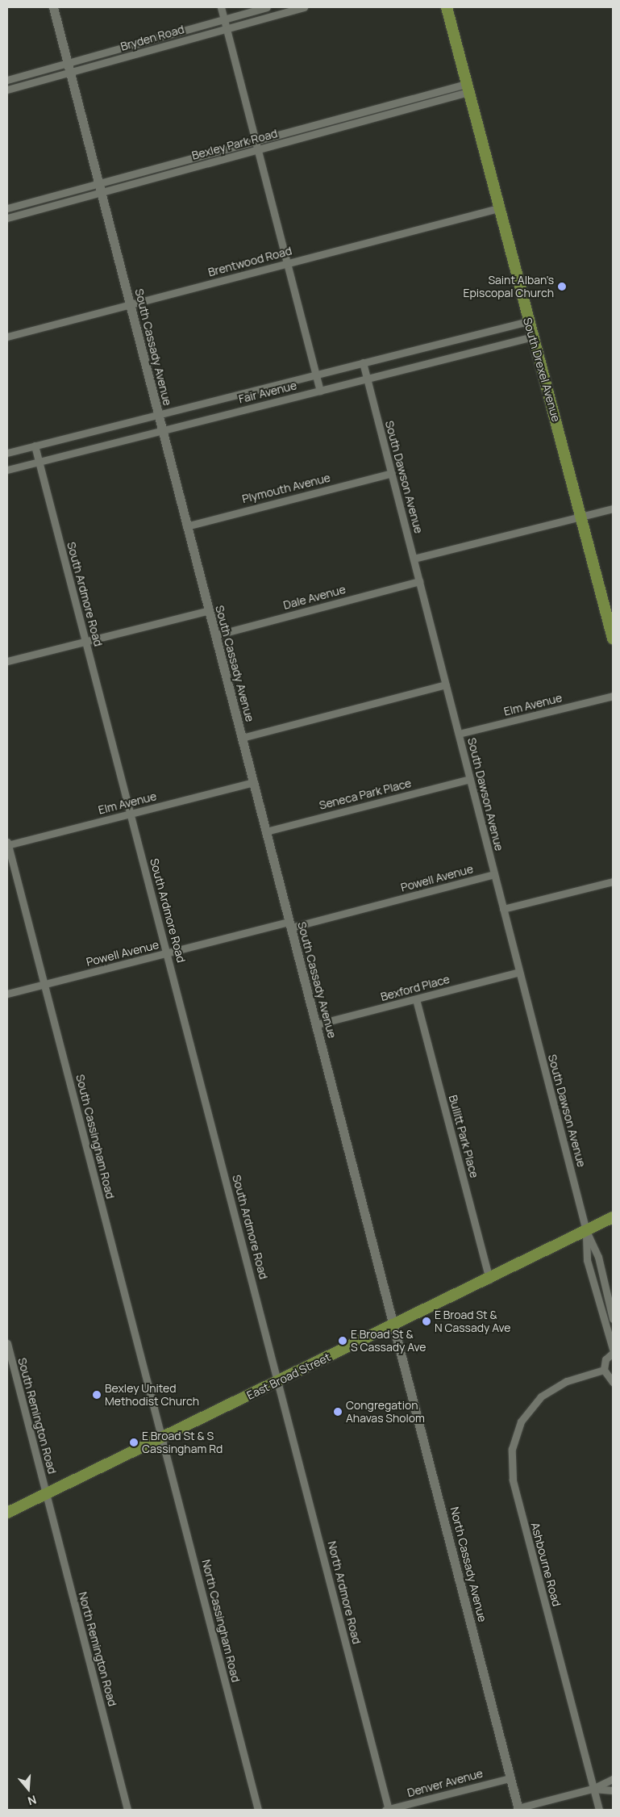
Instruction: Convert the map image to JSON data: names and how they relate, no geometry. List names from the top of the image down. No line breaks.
{"streets":{"main road":["South Drexel Avenue","East Broad Street"],"street":["Bryden Road","Bexley Park Road","Brentwood Road","South Cassady Avenue","Fair Avenue","South Dawson Avenue","Plymouth Avenue","South Ardmore Road","Dale Avenue","Elm Avenue","Seneca Park Place","Powell Avenue","Bexford Place","South Cassingham Road","Bullitt Park Place","South Remington Road","North Cassady Avenue","Ashbourne Road","North Ardmore Road","North Cassingham Road","North Remington Road","Denver Avenue"]},"crossings":[["Bryden Road","South Cassady Avenue"],["Bexley Park Road","South Cassady Avenue"],["Bexley Park Road","South Drexel Avenue"],["Brentwood Road","South Cassady Avenue"],["Brentwood Road","South Drexel Avenue"],["South Cassady Avenue","Fair Avenue"],["South Cassady Avenue","Plymouth Avenue"],["South Cassady Avenue","Dale Avenue"],["South Cassady Avenue","Elm Avenue"],["South Cassady Avenue","Seneca Park Place"],["South Cassady Avenue","Powell Avenue"],["South Cassady Avenue","Bexford Place"],["South Cassady Avenue","East Broad Street"],["South Cassady Avenue","North Cassady Avenue"],["South Drexel Avenue","Fair Avenue"],["Fair Avenue","South Dawson Avenue"],["Fair Avenue","South Ardmore Road"],["South Dawson Avenue","Plymouth Avenue"],["South Dawson Avenue","Dale Avenue"],["South Dawson Avenue","Elm Avenue"],["South Dawson Avenue","Seneca Park Place"],["South Dawson Avenue","Powell Avenue"],["South Dawson Avenue","Bexford Place"],["South Dawson Avenue","East Broad Street"],["South Ardmore Road","Elm Avenue"],["South Ardmore Road","Powell Avenue"],["South Ardmore Road","East Broad Street"],["South Ardmore Road","North Ardmore Road"],["Elm Avenue","South Cassingham Road"],["Powell Avenue","South Cassingham Road"],["Bexford Place","Bullitt Park Place"],["South Cassingham Road","East Broad Street"],["South Cassingham Road","North Cassingham Road"],["Bullitt Park Place","East Broad Street"],["East Broad Street","South Remington Road"],["East Broad Street","North Cassady Avenue"],["East Broad Street","North Ardmore Road"],["East Broad Street","North Cassingham Road"],["East Broad Street","North Remington Road"],["South Remington Road","North Remington Road"],["North Cassady Avenue","Denver Avenue"],["North Ardmore Road","Denver Avenue"]],"places":["Saint Alban's Episcopal Church","E Broad St & N Cassady Ave","E Broad St & S Cassady Ave","Bexley United Methodist Church","Congregation Ahavas Sholom","E Broad St & S Cassingham Rd"],"north":"bottom"}
